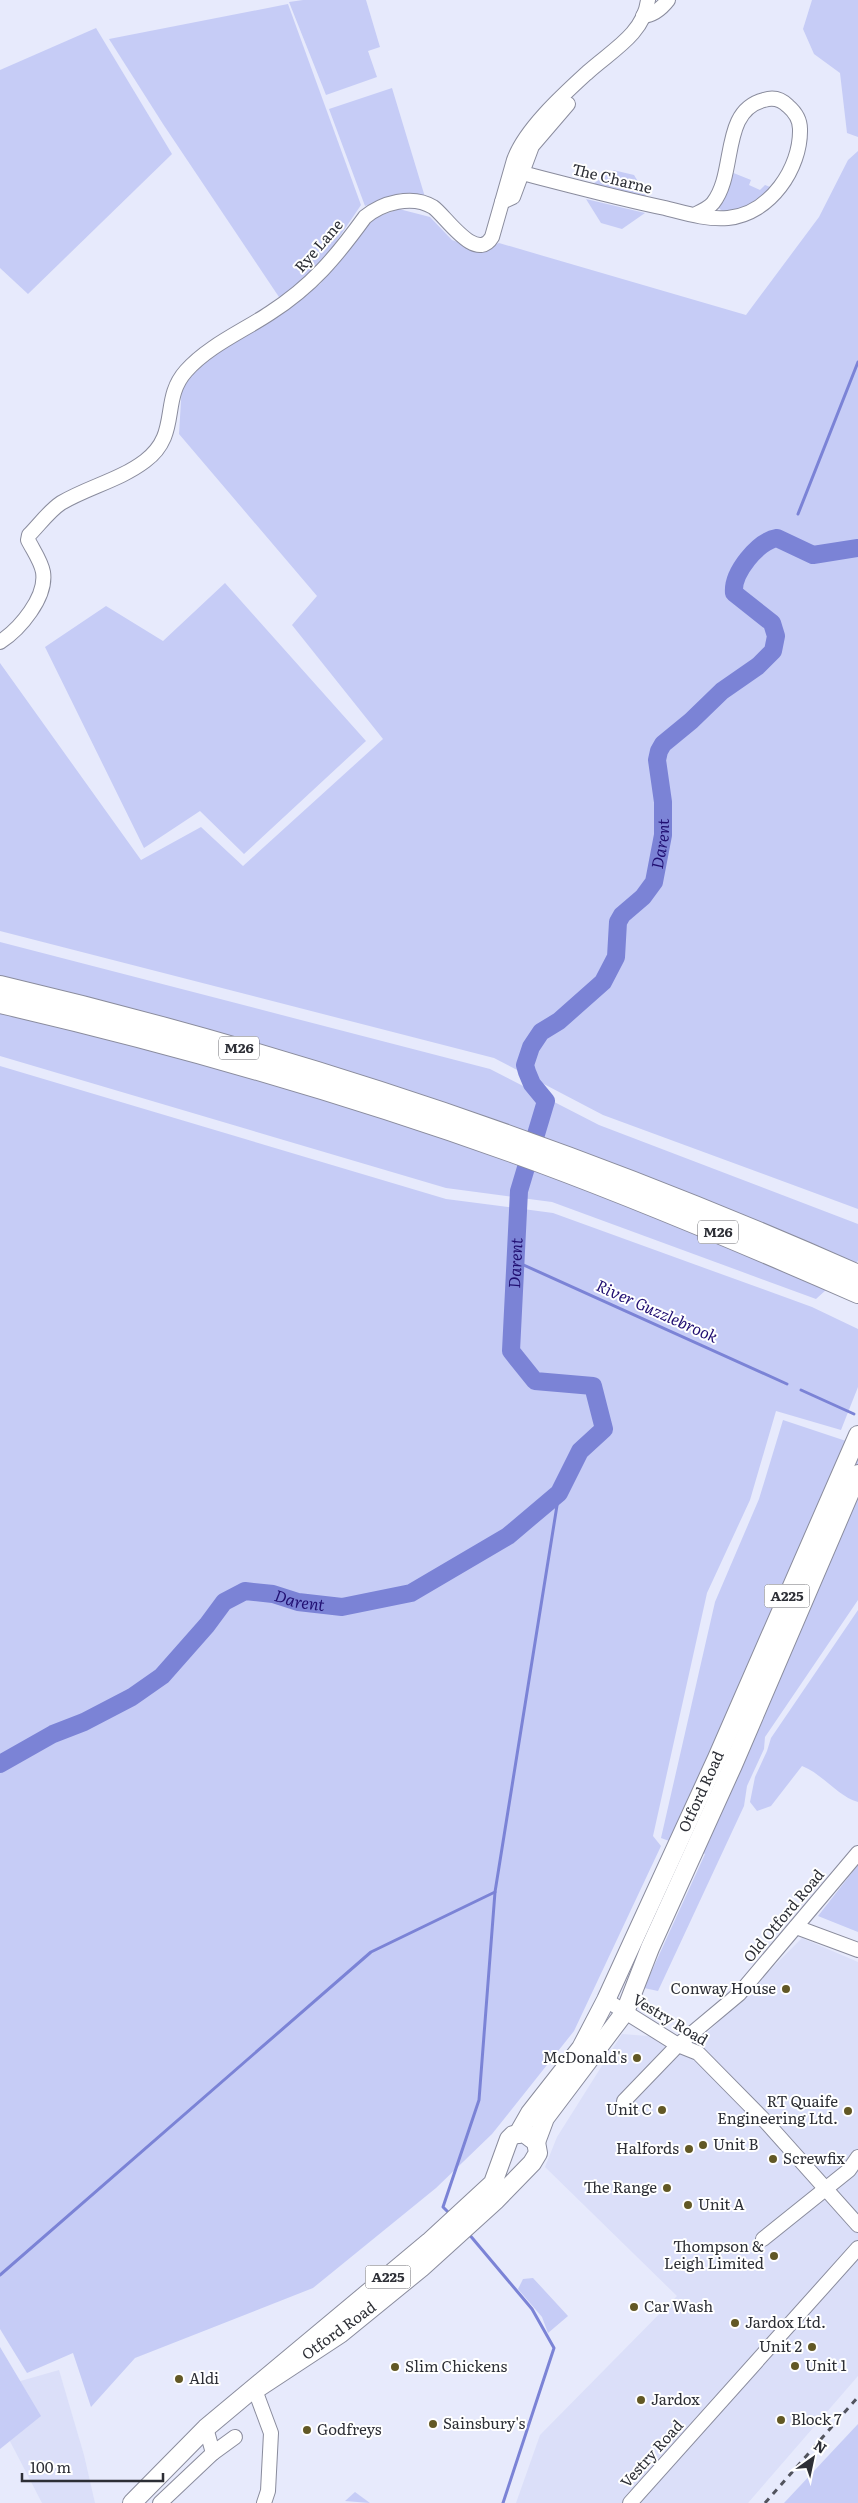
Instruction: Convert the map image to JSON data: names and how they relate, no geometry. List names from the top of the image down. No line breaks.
{"streets":{"highway":["M26"],"main road":["A225","Otford Road"],"street":["The Charne","Rye Lane","Old Otford Road","Vestry Road"]},"crossings":[["Otford Road","Vestry Road"],["Old Otford Road","Vestry Road"]],"water":["Darent","River Guzzlebrook"],"places":["Conway House","McDonald's","Unit C","RT Quaife Engineering Ltd.","Unit B","Halfords","Screwfix","The Range","Unit A","Thompson & Leigh Limited","Car Wash","Jardox Ltd.","Unit 2","Unit 1","Slim Chickens","Aldi","Jardox","Block 7","Sainsbury's","Godfreys"],"scale_bar":"100 m","north":"top right"}
